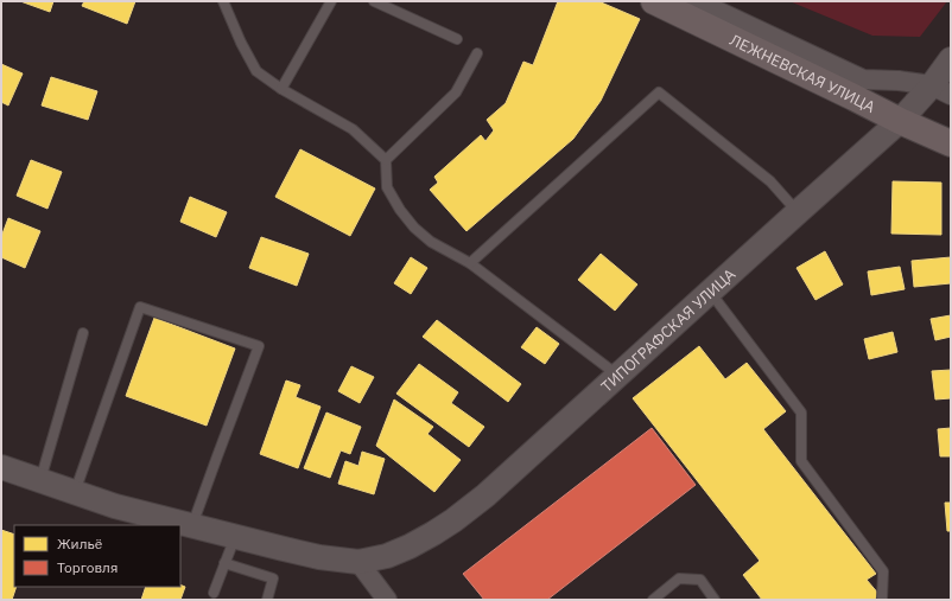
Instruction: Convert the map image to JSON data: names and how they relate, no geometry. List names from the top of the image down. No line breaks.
{"streets":{"highway":["ЛЕЖНЕВСКАЯ УЛИЦА"],"street":["ТИПОГРАФСКАЯ УЛИЦА"]},"crossings":[["ЛЕЖНЕВСКАЯ УЛИЦА","ТИПОГРАФСКАЯ УЛИЦА"]],"legend":["Жильё","Торговля"]}
